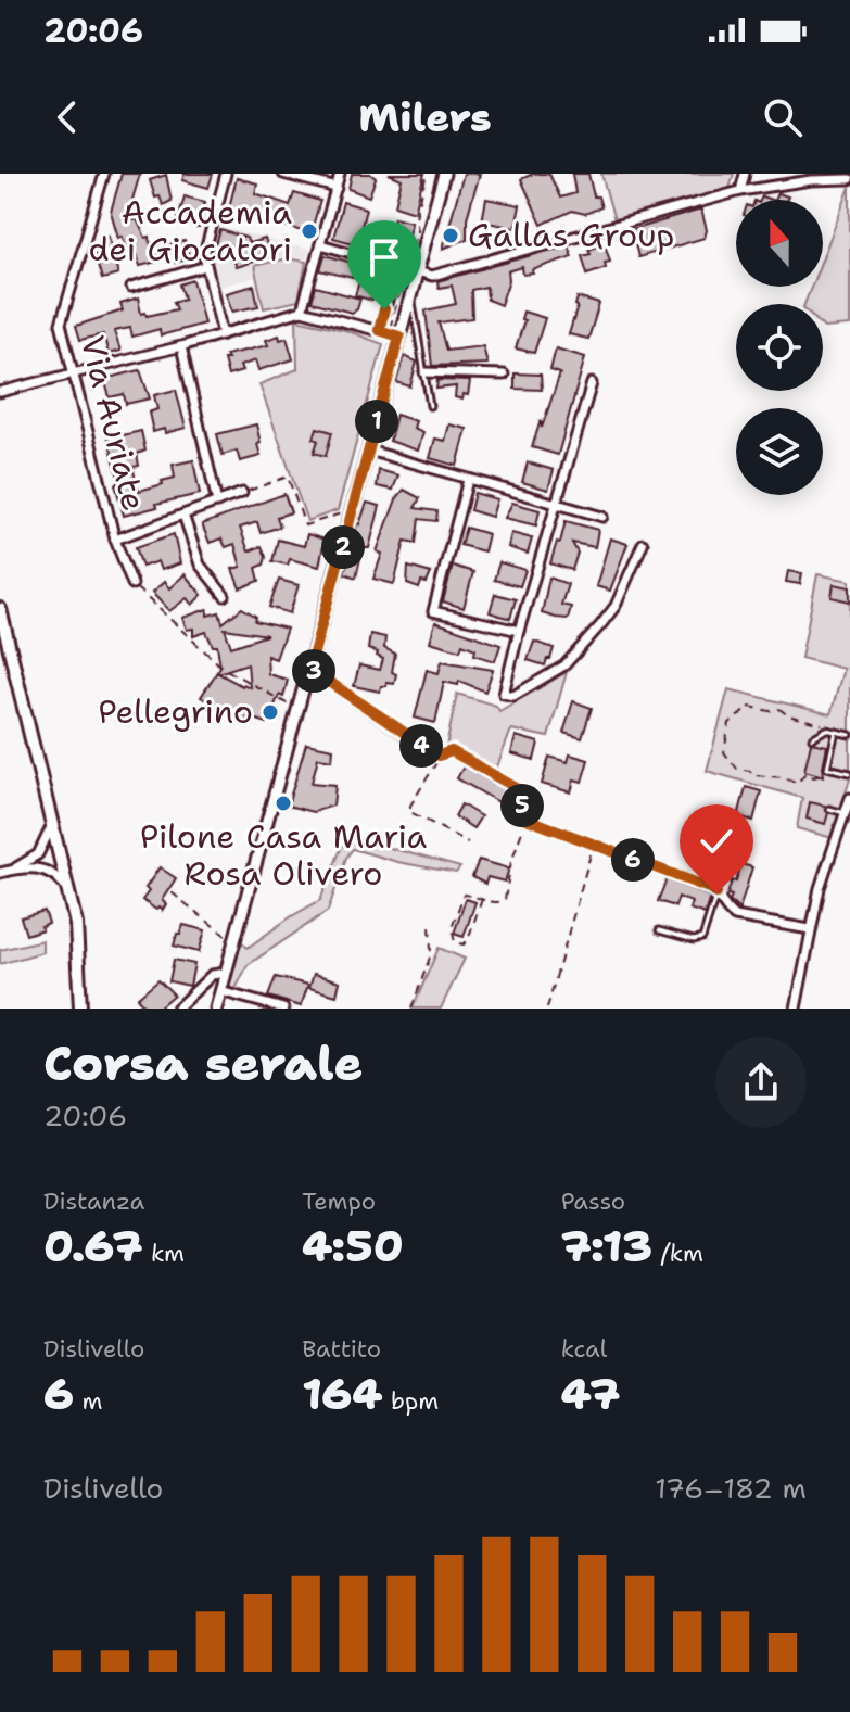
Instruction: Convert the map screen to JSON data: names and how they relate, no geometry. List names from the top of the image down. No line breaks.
{"streets":{"street":["Via Auriate"]},"places":["Accademia dei Giocatori","Gallas Group","Pellegrino","Pilone Casa Maria Rosa Olivero"],"north":"top","page":{"status":"20:06","header":"Milers","pins":["1","2","3","4","5","6"],"heading":["Corsa serale","20:06"],"stats":[["Distanza","0.67 km"],["Tempo","4:50"],["Passo","7:13 /km"],["Dislivello","6 m"],["Battito","164 bpm"],["kcal","47"]],"chart":["Dislivello","176–182 m"]}}
